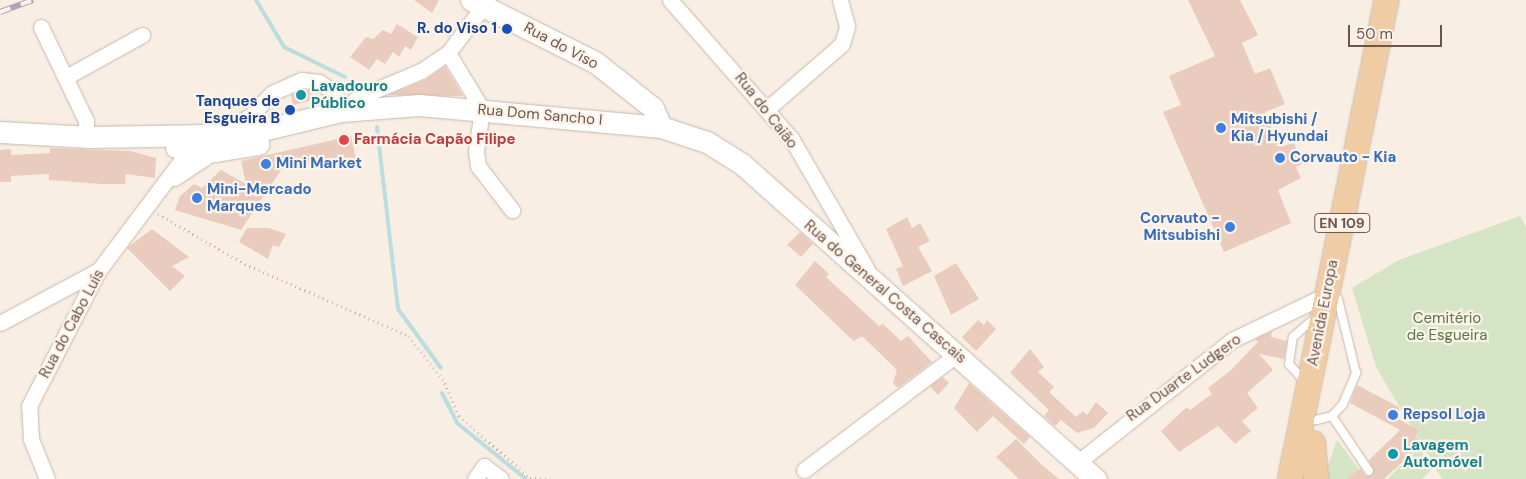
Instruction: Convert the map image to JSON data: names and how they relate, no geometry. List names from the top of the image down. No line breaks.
{"streets":{"main road":["Rua do Viso","Rua Dom Sancho I","EN 109","Rua do General Costa Cascais","Avenida Europa"],"street":["Rua do Caião","Rua do Cabo Luís","Rua Duarte Ludgero"]},"crossings":[["Rua do Viso","Rua Dom Sancho I"],["Rua do Viso","Rua do General Costa Cascais"],["Rua do Caião","Rua do General Costa Cascais"],["Rua Dom Sancho I","Rua do General Costa Cascais"],["Rua Dom Sancho I","Rua do Cabo Luís"],["Rua do General Costa Cascais","Rua Duarte Ludgero"],["Avenida Europa","Rua Duarte Ludgero"]],"parks":["Cemitério de Esgueira"],"places":["R. do Viso 1","Lavadouro Público","Tanques de Esgueira B","Mitsubishi / Kia / Hyundai","Farmácia Capão Filipe","Corvauto - Kia","Mini Market","Mini-Mercado Marques","Corvauto - Mitsubishi","Repsol Loja","Lavagem Automóvel"],"scale_bar":"50 m"}
